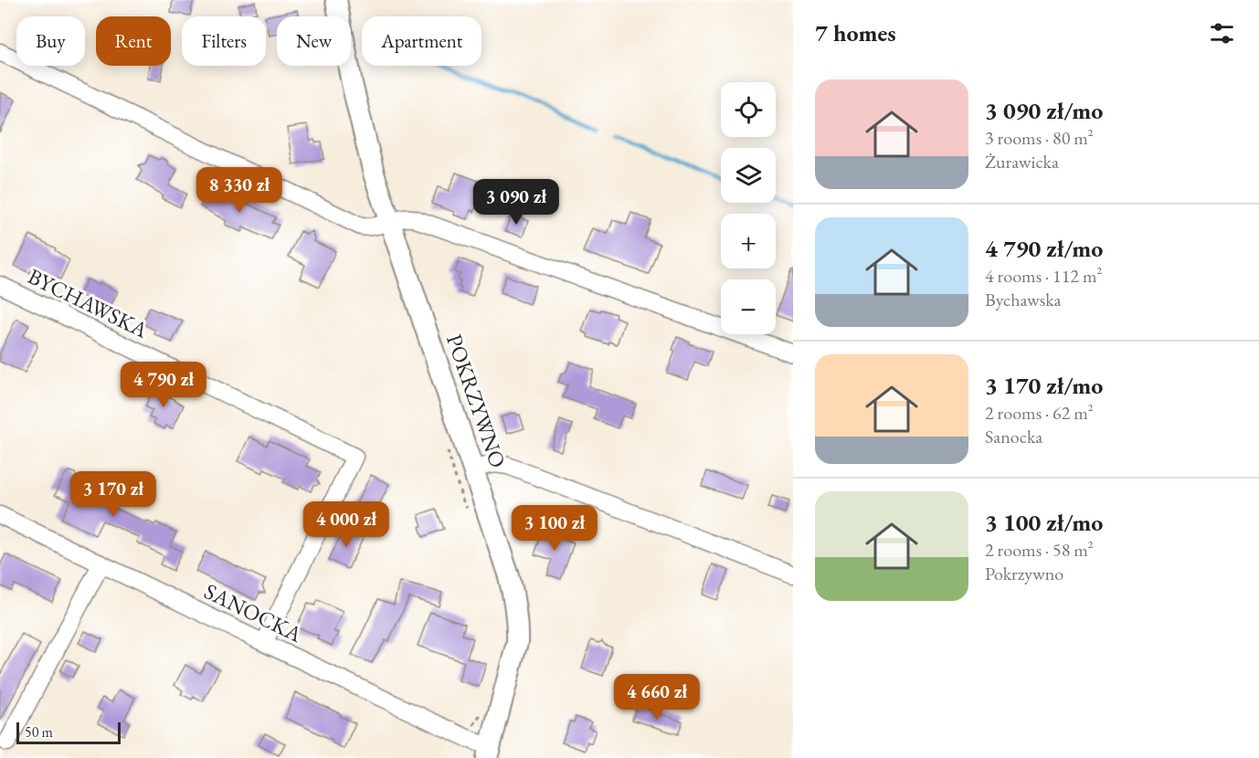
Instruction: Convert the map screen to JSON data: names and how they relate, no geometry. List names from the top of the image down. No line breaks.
{"streets":{"street":["BYCHAWSKA","POKRZYWNO","SANOCKA"]},"crossings":[["BYCHAWSKA","SANOCKA"],["POKRZYWNO","SANOCKA"]],"scale_bar":"50 m","page":{"heading":"7 homes","chip":["Buy","Rent","Filters","New","Apartment"],"list":[{"name":"3 090 zł/mo","note":"3 rooms · 80 m² · Żurawicka"},{"name":"4 790 zł/mo","note":"4 rooms · 112 m² · Bychawska"},{"name":"3 170 zł/mo","note":"2 rooms · 62 m² · Sanocka"},{"name":"3 100 zł/mo","note":"2 rooms · 58 m² · Pokrzywno"}],"map_buttons":["+","−"],"price":["8 330 zł","3 090 zł","4 790 zł","3 170 zł","4 000 zł","3 100 zł","4 660 zł"],"scale":"50 m"}}
